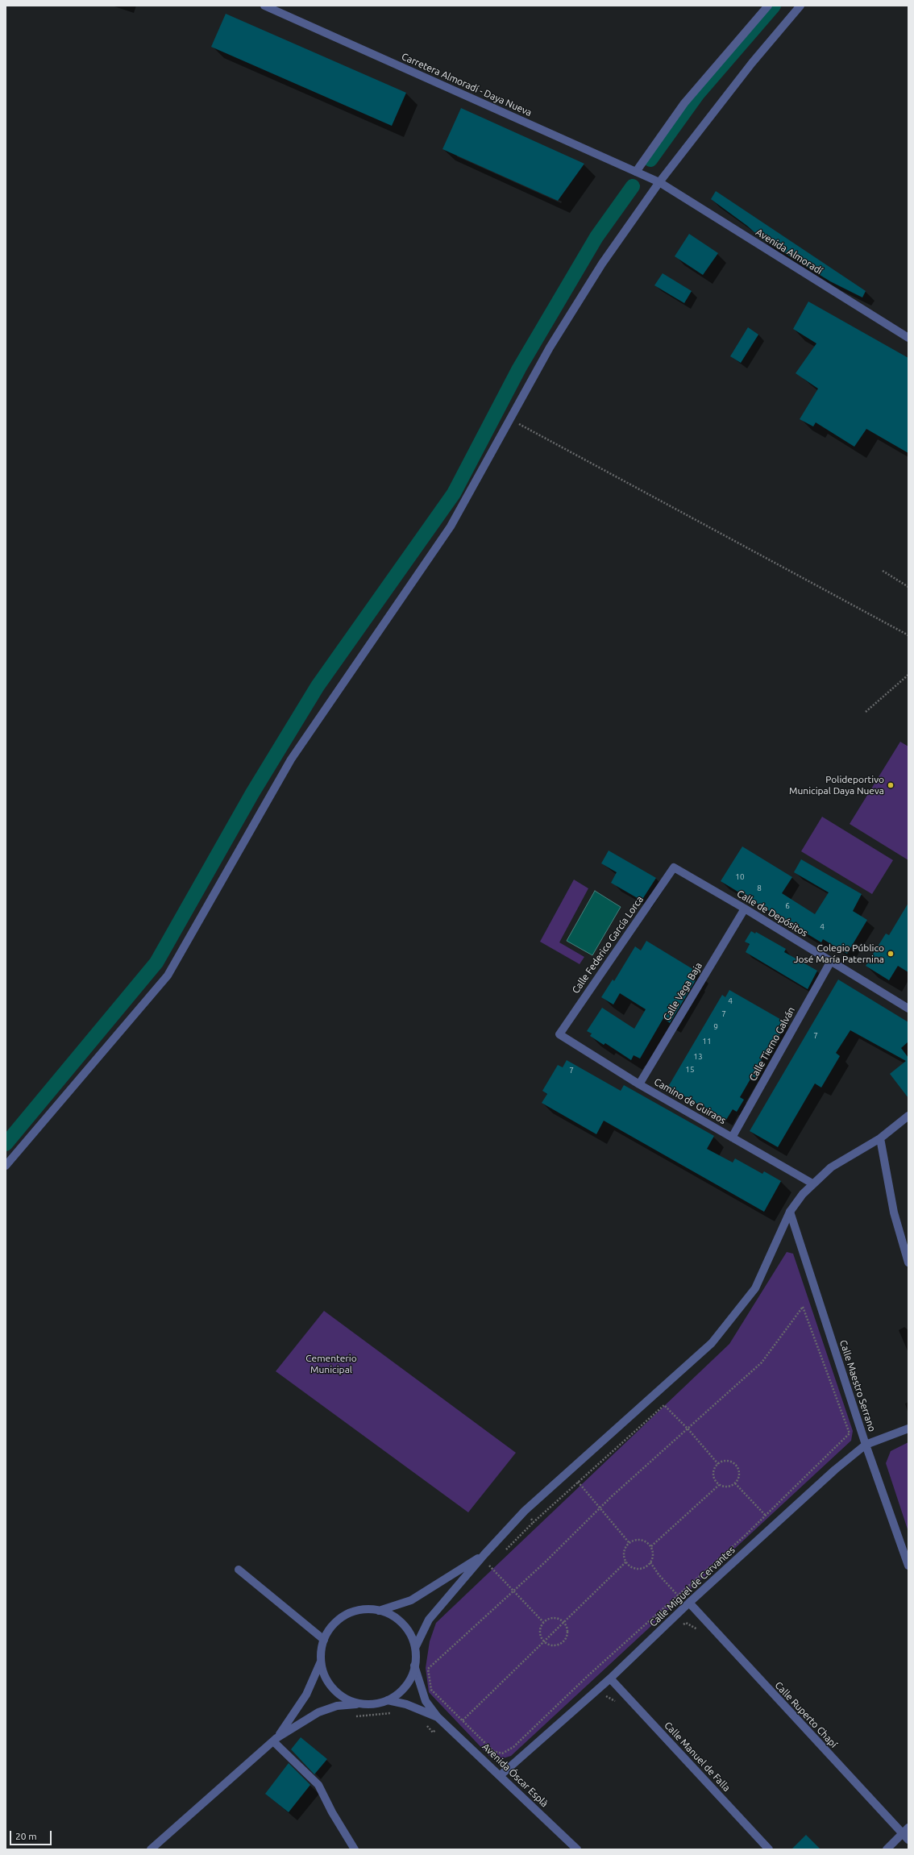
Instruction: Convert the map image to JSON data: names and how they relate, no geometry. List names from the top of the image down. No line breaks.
{"streets":{"street":["Carretera Almoradí - Daya Nueva","Avenida Almoradí","Calle de Depósitos","Calle Federico García Lorca","Calle Vega Baja","Calle Tierno Galván","Camino de Guiraos","Calle Maestro Serrano","Calle Miguel de Cervantes","Calle Ruperto Chapí","Calle Manuel de Falla","Avenida Óscar Esplà"]},"crossings":[["Carretera Almoradí - Daya Nueva","Avenida Almoradí"],["Calle de Depósitos","Calle Federico García Lorca"],["Calle de Depósitos","Calle Vega Baja"],["Calle de Depósitos","Calle Tierno Galván"],["Calle Federico García Lorca","Camino de Guiraos"],["Calle Vega Baja","Camino de Guiraos"],["Calle Tierno Galván","Camino de Guiraos"],["Calle Maestro Serrano","Calle Miguel de Cervantes"],["Calle Miguel de Cervantes","Calle Ruperto Chapí"],["Calle Miguel de Cervantes","Calle Manuel de Falla"],["Calle Miguel de Cervantes","Avenida Óscar Esplà"]],"parks":["Cementerio Municipal"],"places":["Polideportivo Municipal Daya Nueva","Colegio Público José María Paternina"],"house_numbers":["10","8","6","4","4","7","9","7","11","13","15","7"],"scale_bar":"20 m"}
